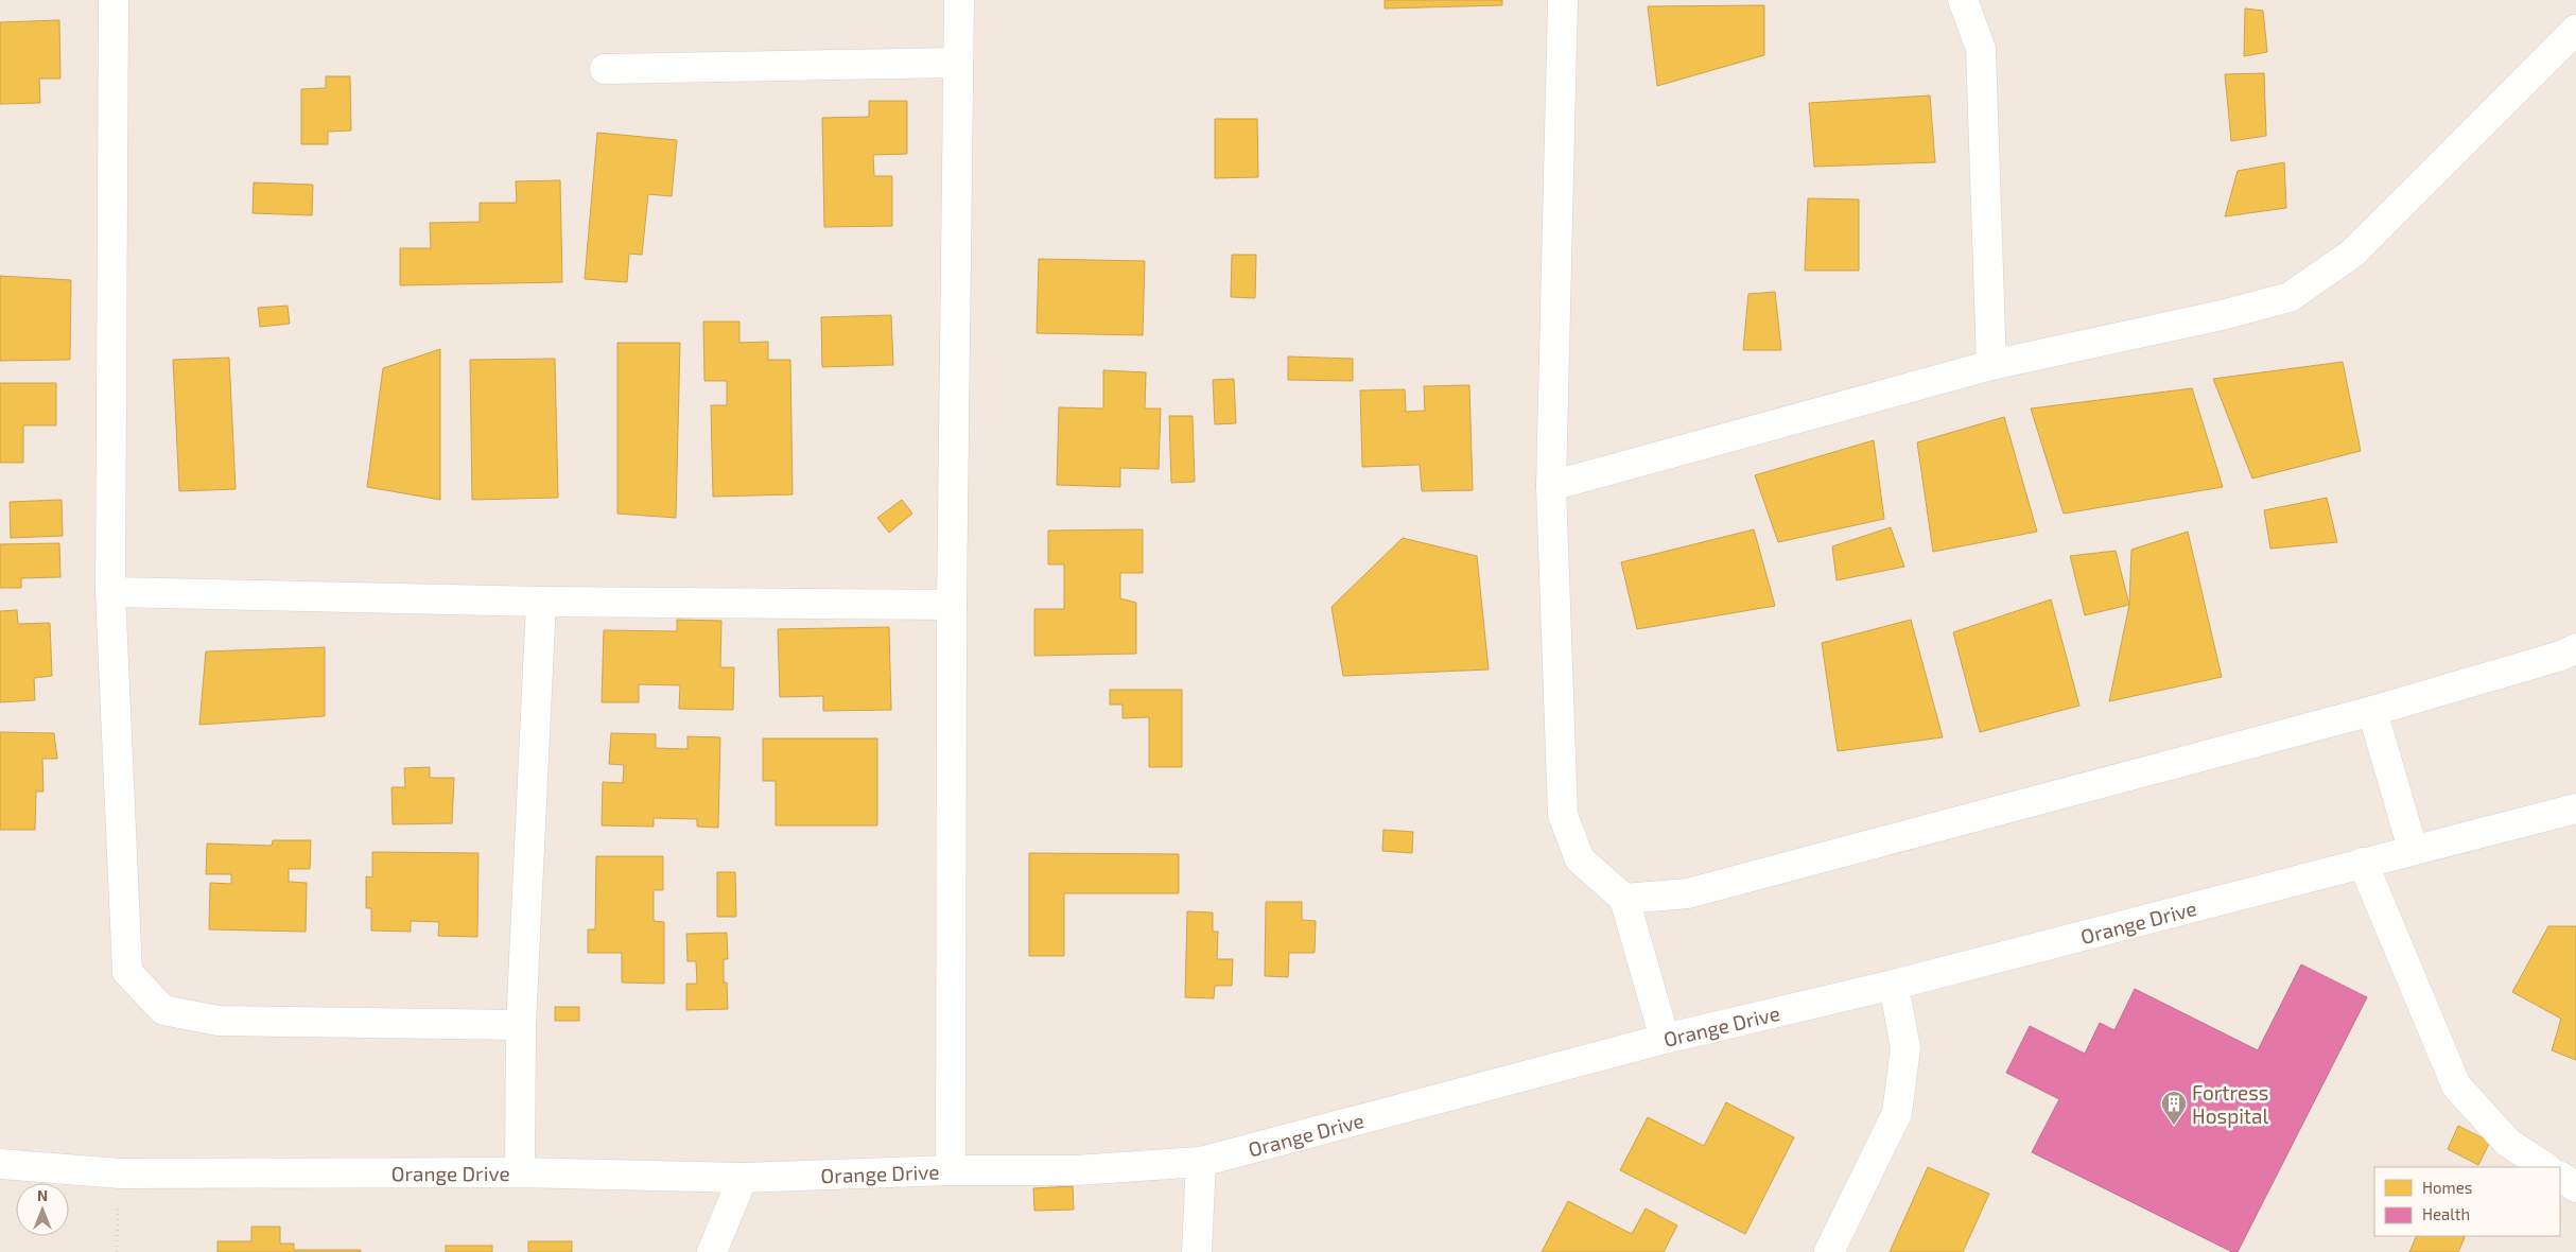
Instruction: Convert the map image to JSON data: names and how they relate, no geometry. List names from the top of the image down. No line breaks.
{"streets":{"street":["Orange Drive"]},"places":{"building":["Fortress Hospital"]},"legend":["Homes","Health"],"north":"top"}
